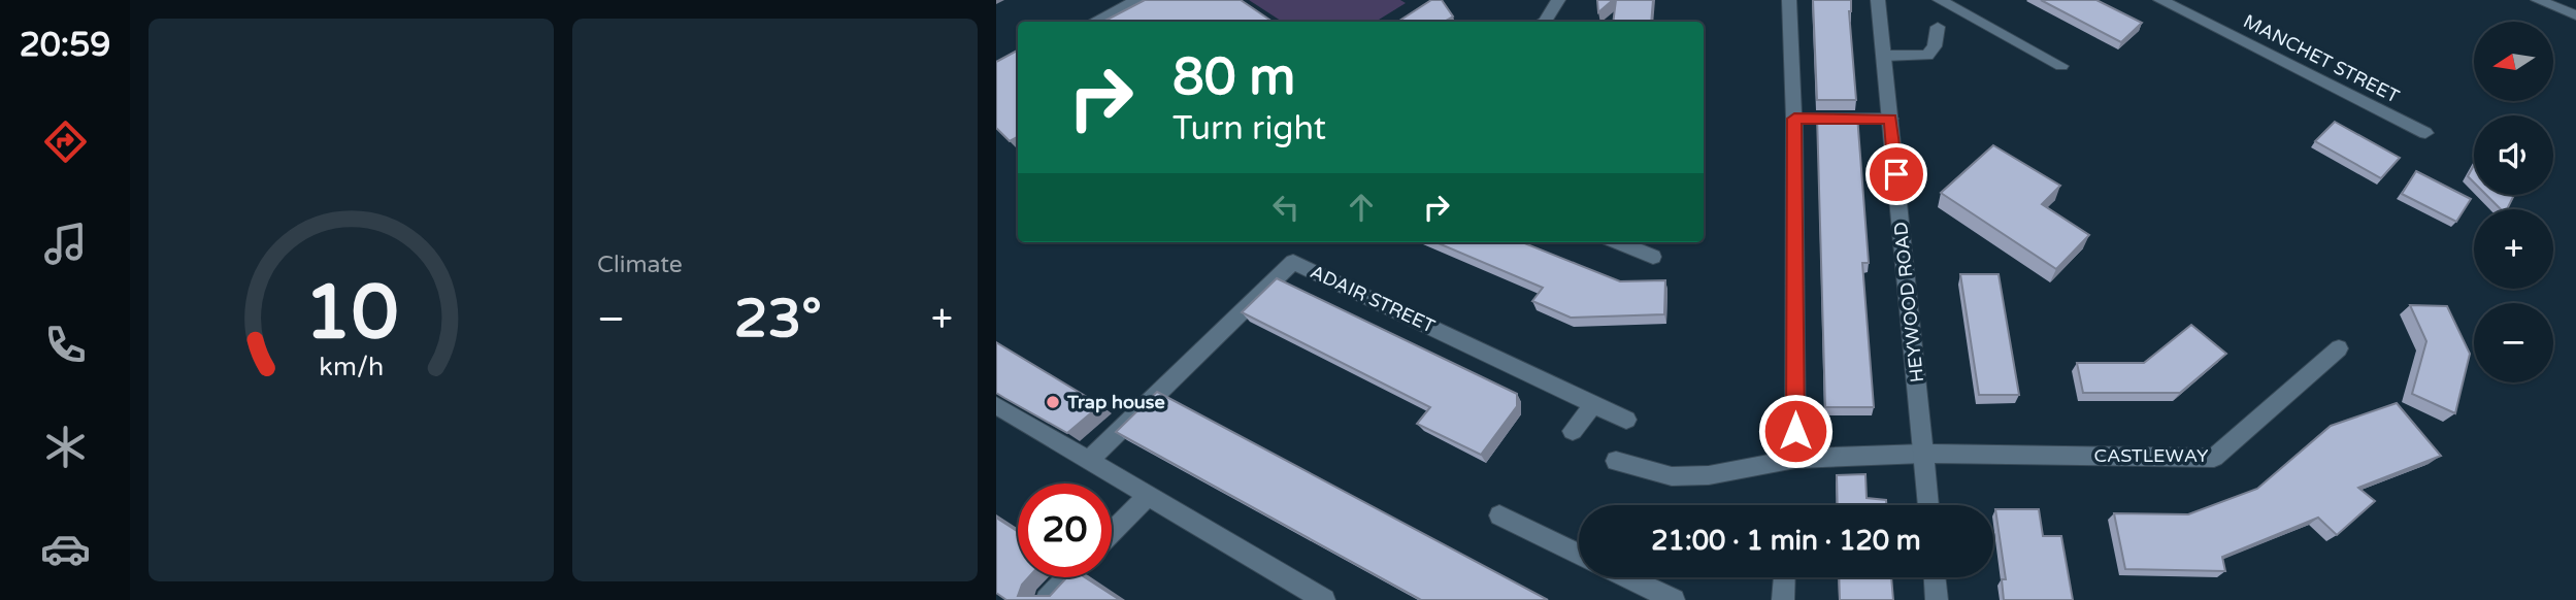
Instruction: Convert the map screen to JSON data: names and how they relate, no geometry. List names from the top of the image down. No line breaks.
{"streets":{"street":["MANCHET STREET","ADAIR STREET","HEYWOOD ROAD","CASTLEWAY"]},"crossings":[["HEYWOOD ROAD","CASTLEWAY"]],"places":["Trap house"],"north":"left","page":{"tabs":"20:59","tile":"Climate","map_buttons":["+","−"],"turn":["80 m","Turn right"],"heat":["−","23°","+"],"limit":"20","trip":"21:00 · 1 min · 120 m","gauge":["10","km/h"]}}
